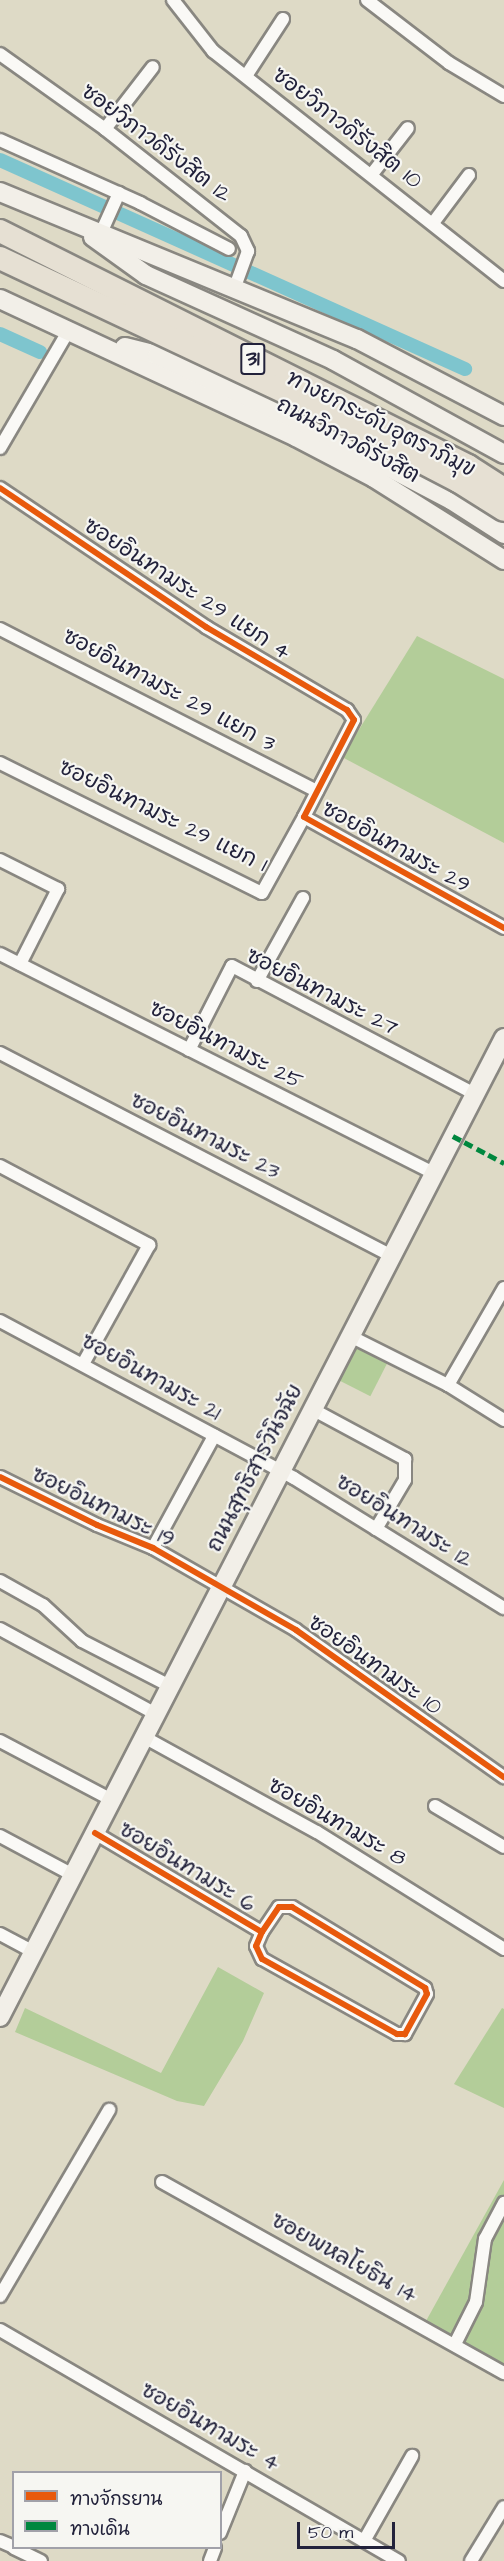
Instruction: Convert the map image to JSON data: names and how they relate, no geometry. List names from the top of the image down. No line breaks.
{"streets":{"highway":["31","ทางยกระดับอุตราภิมุข"],"main road":["ถนนวิภาวดีรังสิต","ถนนสุทธิสารวินิจฉัย"],"street":["ซอยวิภาวดีรังสิต 10","ซอยวิภาวดีรังสิต 12","ซอยอินทามระ 29 แยก 4","ซอยอินทามระ 29 แยก 3","ซอยอินทามระ 29 แยก 1","ซอยอินทามระ 29","ซอยอินทามระ 27","ซอยอินทามระ 25","ซอยอินทามระ 23","ซอยอินทามระ 21","ซอยอินทามระ 19","ซอยอินทามระ 12","ซอยอินทามระ 10","ซอยอินทามระ 8","ซอยอินทามระ 6","ซอยพหลโยธิน 14","ซอยอินทามระ 4"]},"crossings":[["ซอยวิภาวดีรังสิต 12","31"],["31","ถนนวิภาวดีรังสิต"],["ซอยอินทามระ 29 แยก 4","ซอยอินทามระ 29"],["ซอยอินทามระ 29 แยก 3","ซอยอินทามระ 29"],["ซอยอินทามระ 29 แยก 1","ซอยอินทามระ 29"],["ซอยอินทามระ 27","ซอยอินทามระ 25"],["ซอยอินทามระ 27","ถนนสุทธิสารวินิจฉัย"],["ซอยอินทามระ 25","ถนนสุทธิสารวินิจฉัย"],["ซอยอินทามระ 23","ถนนสุทธิสารวินิจฉัย"],["ซอยอินทามระ 21","ถนนสุทธิสารวินิจฉัย"],["ซอยอินทามระ 21","ซอยอินทามระ 12"],["ถนนสุทธิสารวินิจฉัย","ซอยอินทามระ 19"],["ถนนสุทธิสารวินิจฉัย","ซอยอินทามระ 12"],["ถนนสุทธิสารวินิจฉัย","ซอยอินทามระ 10"],["ถนนสุทธิสารวินิจฉัย","ซอยอินทามระ 8"],["ถนนสุทธิสารวินิจฉัย","ซอยอินทามระ 6"],["ซอยอินทามระ 19","ซอยอินทามระ 10"]],"legend":["ทางจักรยาน","ทางเดิน"],"scale_bar":"50 m"}
